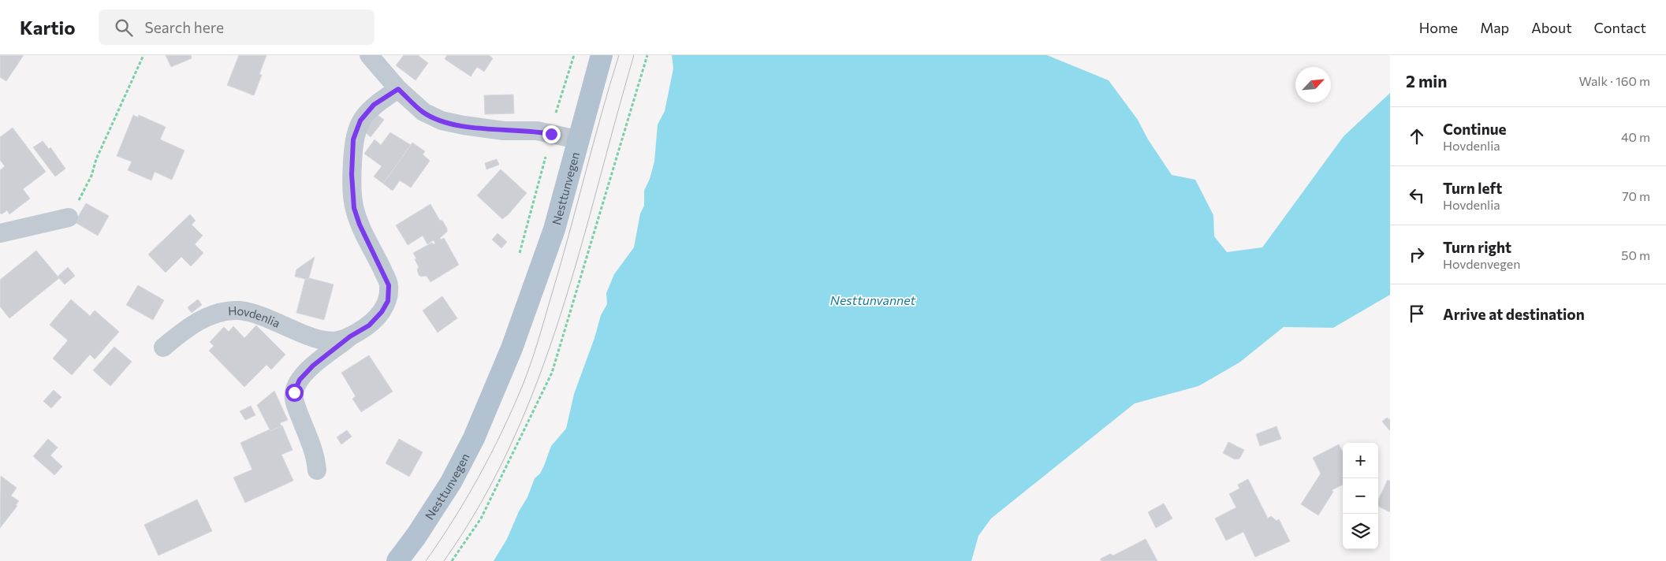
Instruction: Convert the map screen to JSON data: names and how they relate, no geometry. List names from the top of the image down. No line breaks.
{"streets":{"main road":["Nesttunvegen"],"street":["Hovdenlia"]},"water":["Nesttunvannet"],"north":"top right","page":{"header":"Kartio","search":"Search here","nav":["Home","Map","About","Contact"],"heading":["2 min","Walk · 160 m"],"list":[["Continue","Hovdenlia","40 m"],["Turn left","Hovdenlia","70 m"],["Turn right","Hovdenvegen","50 m"],"Arrive at destination"],"map_buttons":["+","−"]}}
